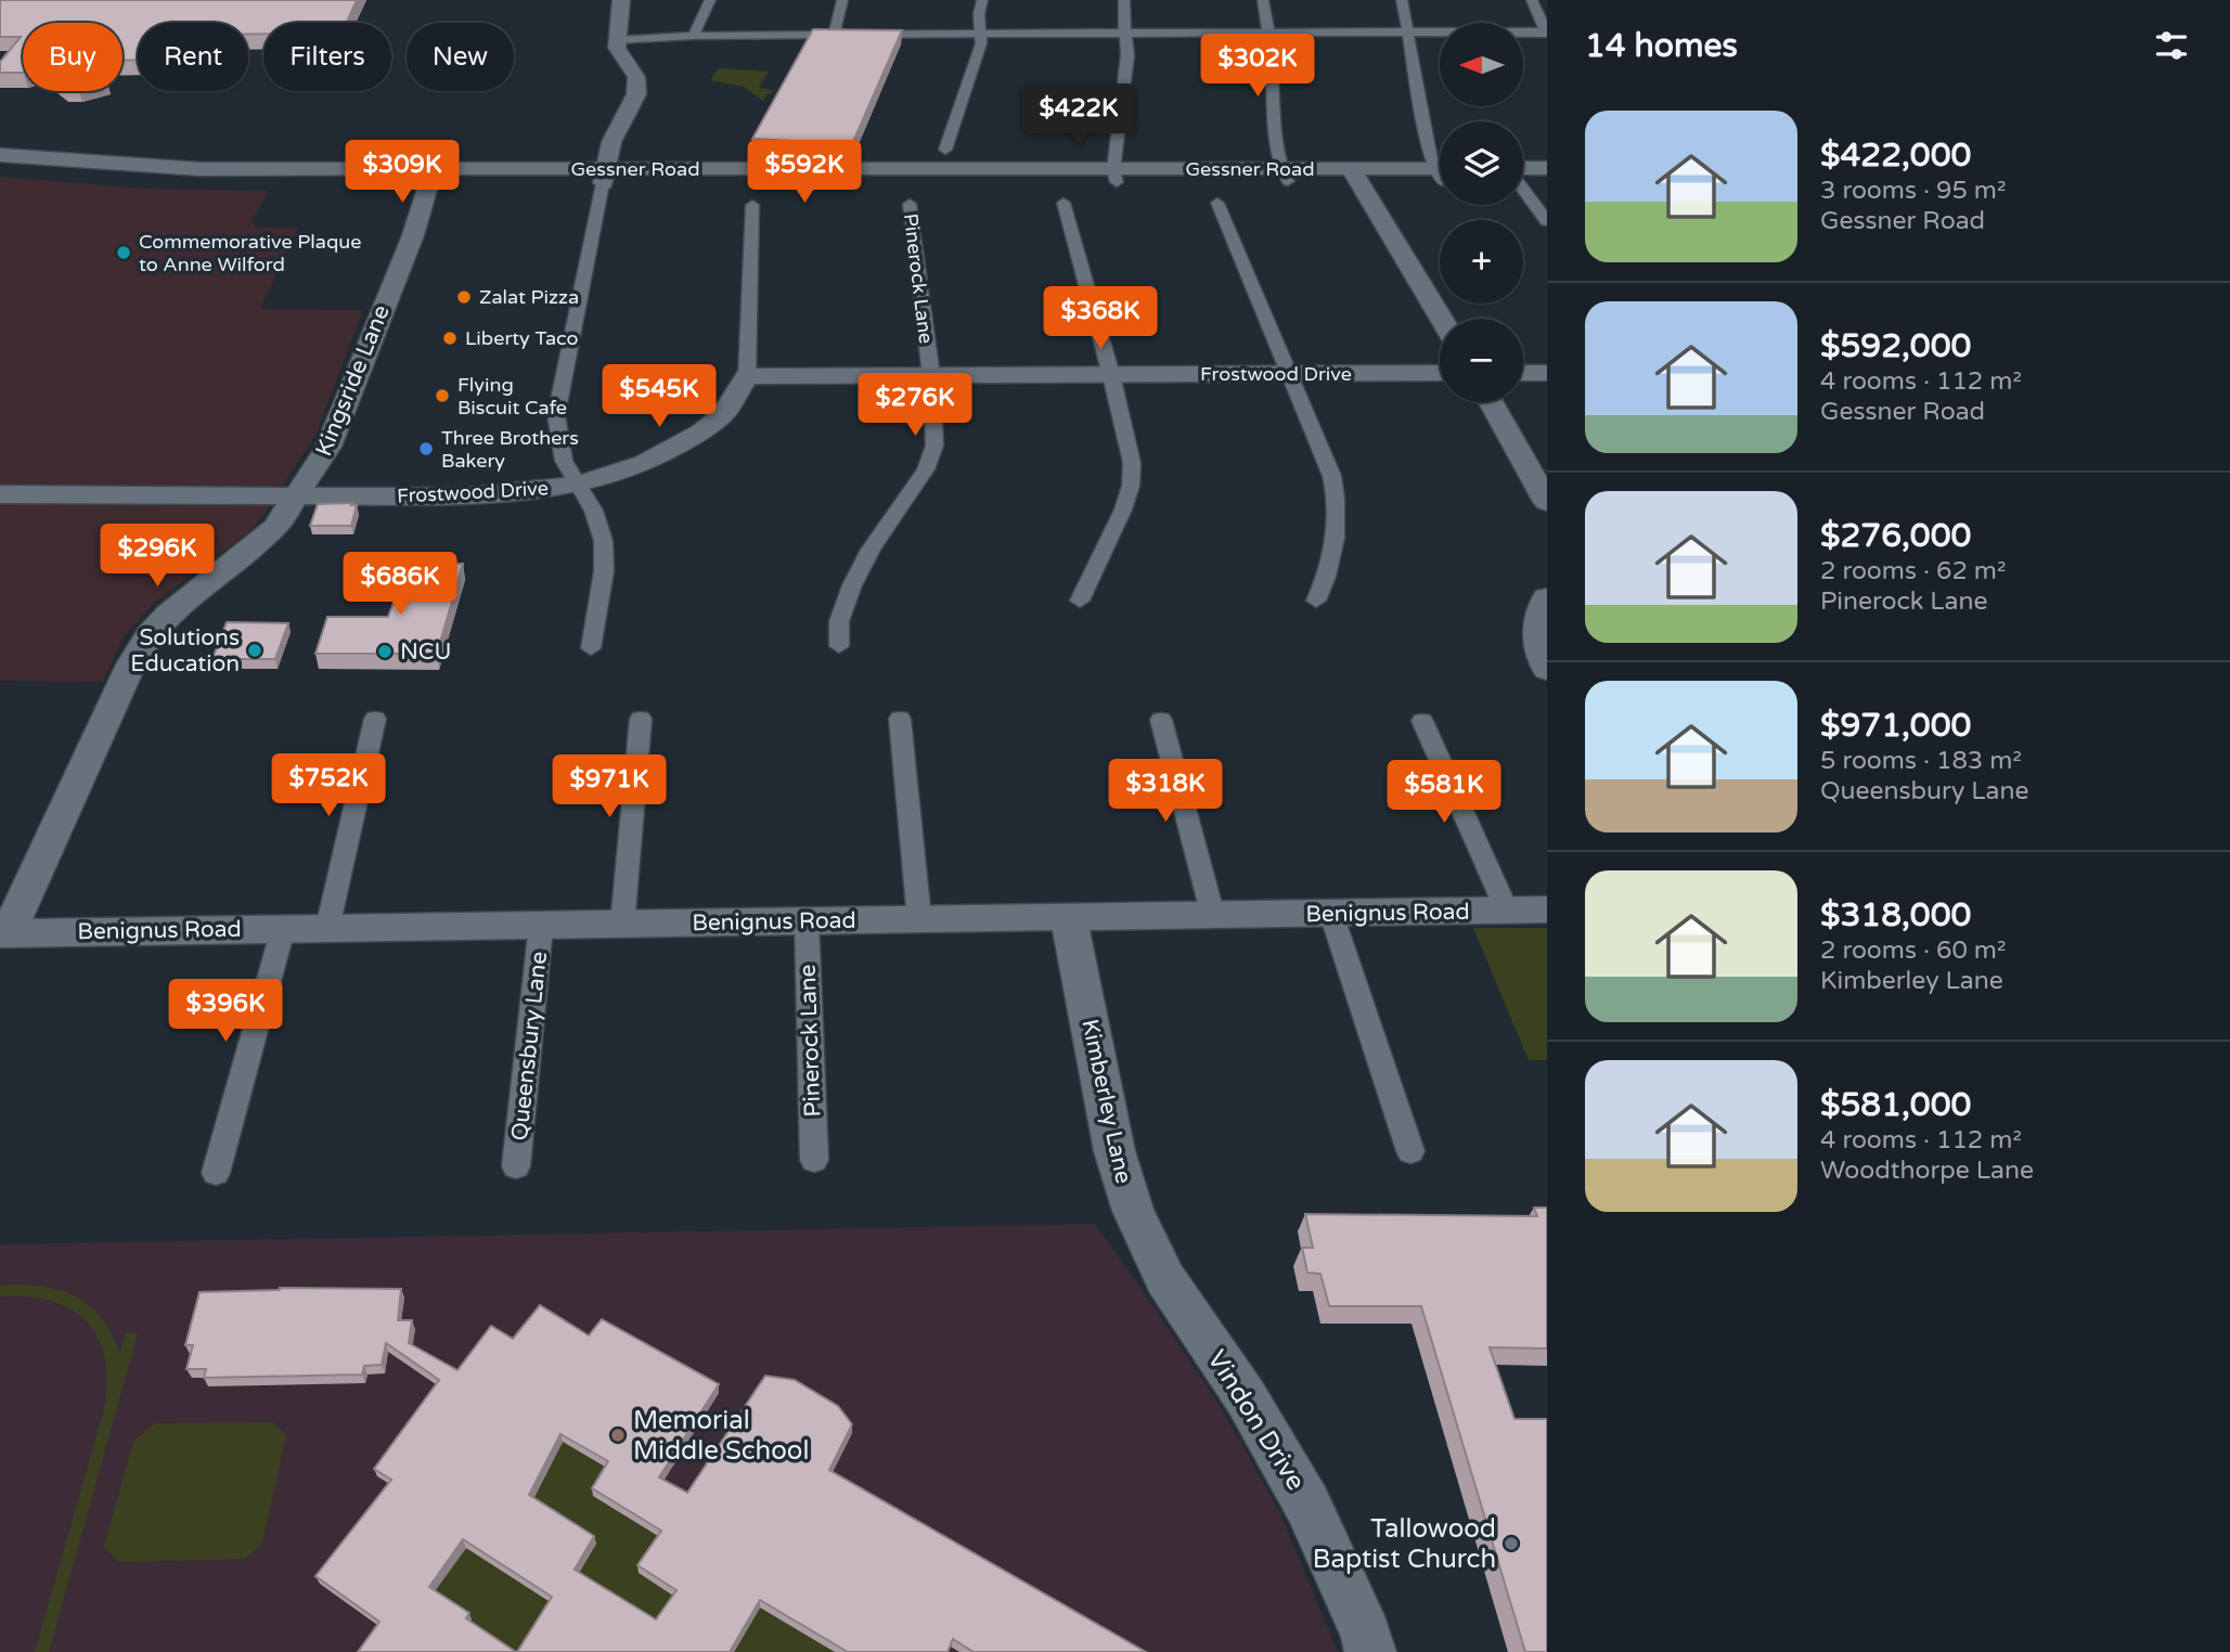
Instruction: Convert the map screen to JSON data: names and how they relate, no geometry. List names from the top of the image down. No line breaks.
{"streets":{"street":["Gessner Road","Pinerock Lane","Frostwood Drive","Kingsride Lane","Benignus Road","Queensbury Lane","Kimberley Lane","Vindon Drive"]},"crossings":[["Gessner Road","Kingsride Lane"],["Pinerock Lane","Frostwood Drive"],["Pinerock Lane","Benignus Road"],["Frostwood Drive","Kingsride Lane"],["Kingsride Lane","Benignus Road"],["Benignus Road","Queensbury Lane"],["Benignus Road","Kimberley Lane"],["Kimberley Lane","Vindon Drive"]],"places":["Commemorative Plaque to Anne Wilford","Zalat Pizza","Liberty Taco","Flying Biscuit Cafe","Three Brothers Bakery","Solutions Education","NCU","Memorial Middle School","Tallowood Baptist Church"],"north":"left","page":{"heading":"14 homes","map_buttons":["+","−"],"chip":["Buy","Rent","Filters","New"],"price":["$302K","$422K","$309K","$592K","$368K","$545K","$276K","$296K","$686K","$752K","$971K","$318K","$581K","$396K"],"list":[{"name":"$422,000","note":"3 rooms · 95 m² · Gessner Road"},{"name":"$592,000","note":"4 rooms · 112 m² · Gessner Road"},{"name":"$276,000","note":"2 rooms · 62 m² · Pinerock Lane"},{"name":"$971,000","note":"5 rooms · 183 m² · Queensbury Lane"},{"name":"$318,000","note":"2 rooms · 60 m² · Kimberley Lane"},{"name":"$581,000","note":"4 rooms · 112 m² · Woodthorpe Lane"}]}}
